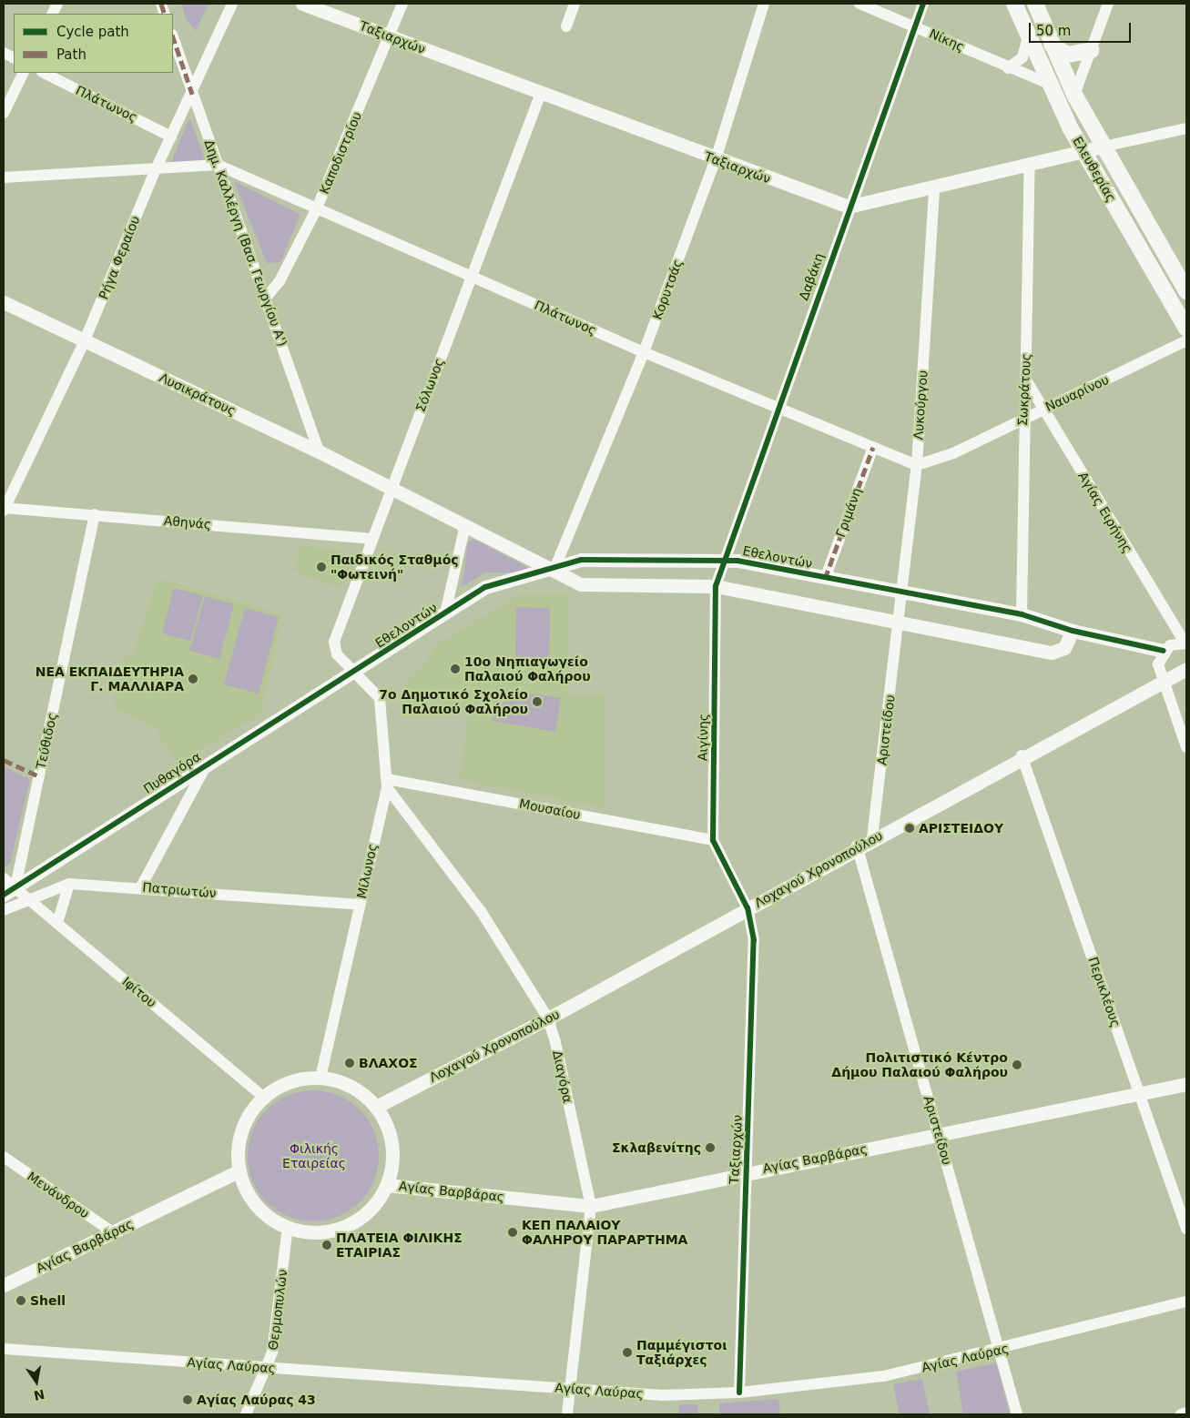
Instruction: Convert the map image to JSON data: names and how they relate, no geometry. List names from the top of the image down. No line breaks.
{"streets":{"main road":["Ελευθερίας"],"street":["Ταξιαρχών","Νίκης","Πλάτωνος","Καποδιστρίου","Δημ. Καλλέργη (Βασ. Γεωργίου Α')","Ρήγα Φεραίου","Δαβάκη","Κορυτσάς","Σόλωνος","Σωκράτους","Ναυαρίνου","Λυσικράτους","Λυκούργου","Γριμάνη","Αγίας Ειρήνης","Αθηνάς","Εθελοντών","Αριστείδου","Αιγίνης","Τεύθιδος","Πυθαγόρα","Μουσαίου","Λοχαγού Χρονοπούλου","Μίλωνος","Πατριωτών","Ιφίτου","Περικλέους","Διαγόρα","Αγίας Βαρβάρας","Μενάνδρου","Θερμοπυλών","Αγίας Λαύρας"]},"crossings":[["Ταξιαρχών","Καποδιστρίου"],["Ταξιαρχών","Δαβάκη"],["Ταξιαρχών","Κορυτσάς"],["Ταξιαρχών","Σόλωνος"],["Ταξιαρχών","Αιγίνης"],["Ταξιαρχών","Λοχαγού Χρονοπούλου"],["Ταξιαρχών","Αγίας Βαρβάρας"],["Ταξιαρχών","Αγίας Λαύρας"],["Νίκης","Ελευθερίας"],["Νίκης","Δαβάκη"],["Πλάτωνος","Καποδιστρίου"],["Πλάτωνος","Δημ. Καλλέργη (Βασ. Γεωργίου Α')"],["Πλάτωνος","Ρήγα Φεραίου"],["Πλάτωνος","Δαβάκη"],["Πλάτωνος","Κορυτσάς"],["Πλάτωνος","Σόλωνος"],["Πλάτωνος","Ναυαρίνου"],["Πλάτωνος","Λυκούργου"],["Πλάτωνος","Γριμάνη"],["Καποδιστρίου","Δημ. Καλλέργη (Βασ. Γεωργίου Α')"],["Δημ. Καλλέργη (Βασ. Γεωργίου Α')","Ρήγα Φεραίου"],["Δημ. Καλλέργη (Βασ. Γεωργίου Α')","Λυσικράτους"],["Ρήγα Φεραίου","Λυσικράτους"],["Ρήγα Φεραίου","Αθηνάς"],["Δαβάκη","Εθελοντών"],["Δαβάκη","Αιγίνης"],["Κορυτσάς","Εθελοντών"],["Σόλωνος","Λυσικράτους"],["Σόλωνος","Αθηνάς"],["Σόλωνος","Εθελοντών"],["Σόλωνος","Πυθαγόρα"],["Σόλωνος","Μίλωνος"],["Σωκράτους","Ναυαρίνου"],["Σωκράτους","Αγίας Ειρήνης"],["Σωκράτους","Εθελοντών"],["Ναυαρίνου","Λυκούργου"],["Ναυαρίνου","Αγίας Ειρήνης"],["Λυκούργου","Εθελοντών"],["Λυκούργου","Αριστείδου"],["Γριμάνη","Εθελοντών"],["Αθηνάς","Τεύθιδος"],["Εθελοντών","Αιγίνης"],["Εθελοντών","Πυθαγόρα"],["Εθελοντών","Μίλωνος"],["Αριστείδου","Λοχαγού Χρονοπούλου"],["Αριστείδου","Αγίας Βαρβάρας"],["Αριστείδου","Αγίας Λαύρας"],["Αιγίνης","Μουσαίου"],["Αιγίνης","Λοχαγού Χρονοπούλου"],["Τεύθιδος","Πυθαγόρα"],["Τεύθιδος","Ιφίτου"],["Πυθαγόρα","Μίλωνος"],["Πυθαγόρα","Πατριωτών"],["Πυθαγόρα","Ιφίτου"],["Μουσαίου","Μίλωνος"],["Μουσαίου","Διαγόρα"],["Λοχαγού Χρονοπούλου","Μίλωνος"],["Λοχαγού Χρονοπούλου","Ιφίτου"],["Λοχαγού Χρονοπούλου","Περικλέους"],["Λοχαγού Χρονοπούλου","Διαγόρα"],["Λοχαγού Χρονοπούλου","Αγίας Βαρβάρας"],["Λοχαγού Χρονοπούλου","Θερμοπυλών"],["Μίλωνος","Πατριωτών"],["Μίλωνος","Ιφίτου"],["Μίλωνος","Διαγόρα"],["Μίλωνος","Αγίας Βαρβάρας"],["Μίλωνος","Θερμοπυλών"],["Πατριωτών","Ιφίτου"],["Ιφίτου","Αγίας Βαρβάρας"],["Ιφίτου","Θερμοπυλών"],["Περικλέους","Αγίας Βαρβάρας"],["Διαγόρα","Αγίας Βαρβάρας"],["Διαγόρα","Αγίας Λαύρας"],["Αγίας Βαρβάρας","Μενάνδρου"],["Αγίας Βαρβάρας","Θερμοπυλών"],["Θερμοπυλών","Αγίας Λαύρας"]],"parks":["Φιλικής Εταιρείας"],"places":["Παιδικός Σταθμός \"Φωτεινή\"","10ο Νηπιαγωγείο Παλαιού Φαλήρου","ΝΕΑ ΕΚΠΑΙΔΕΥΤΗΡΙΑ Γ. ΜΑΛΛΙΑΡΑ","7ο Δημοτικό Σχολείο Παλαιού Φαλήρου","ΑΡΙΣΤΕΙΔΟΥ","ΒΛΑΧΟΣ","Πολιτιστικό Κέντρο Δήμου Παλαιού Φαλήρου","Σκλαβενίτης","ΚΕΠ ΠΑΛΑΙΟΥ ΦΑΛΗΡΟΥ ΠΑΡΑΡΤΗΜΑ","ΠΛΑΤΕΙΑ ΦΙΛΙΚΗΣ ΕΤΑΙΡΙΑΣ","Shell","Παμμέγιστοι Ταξιάρχες","Αγίας Λαύρας 43"],"legend":["Cycle path","Path"],"scale_bar":"50 m","north":"bottom"}
